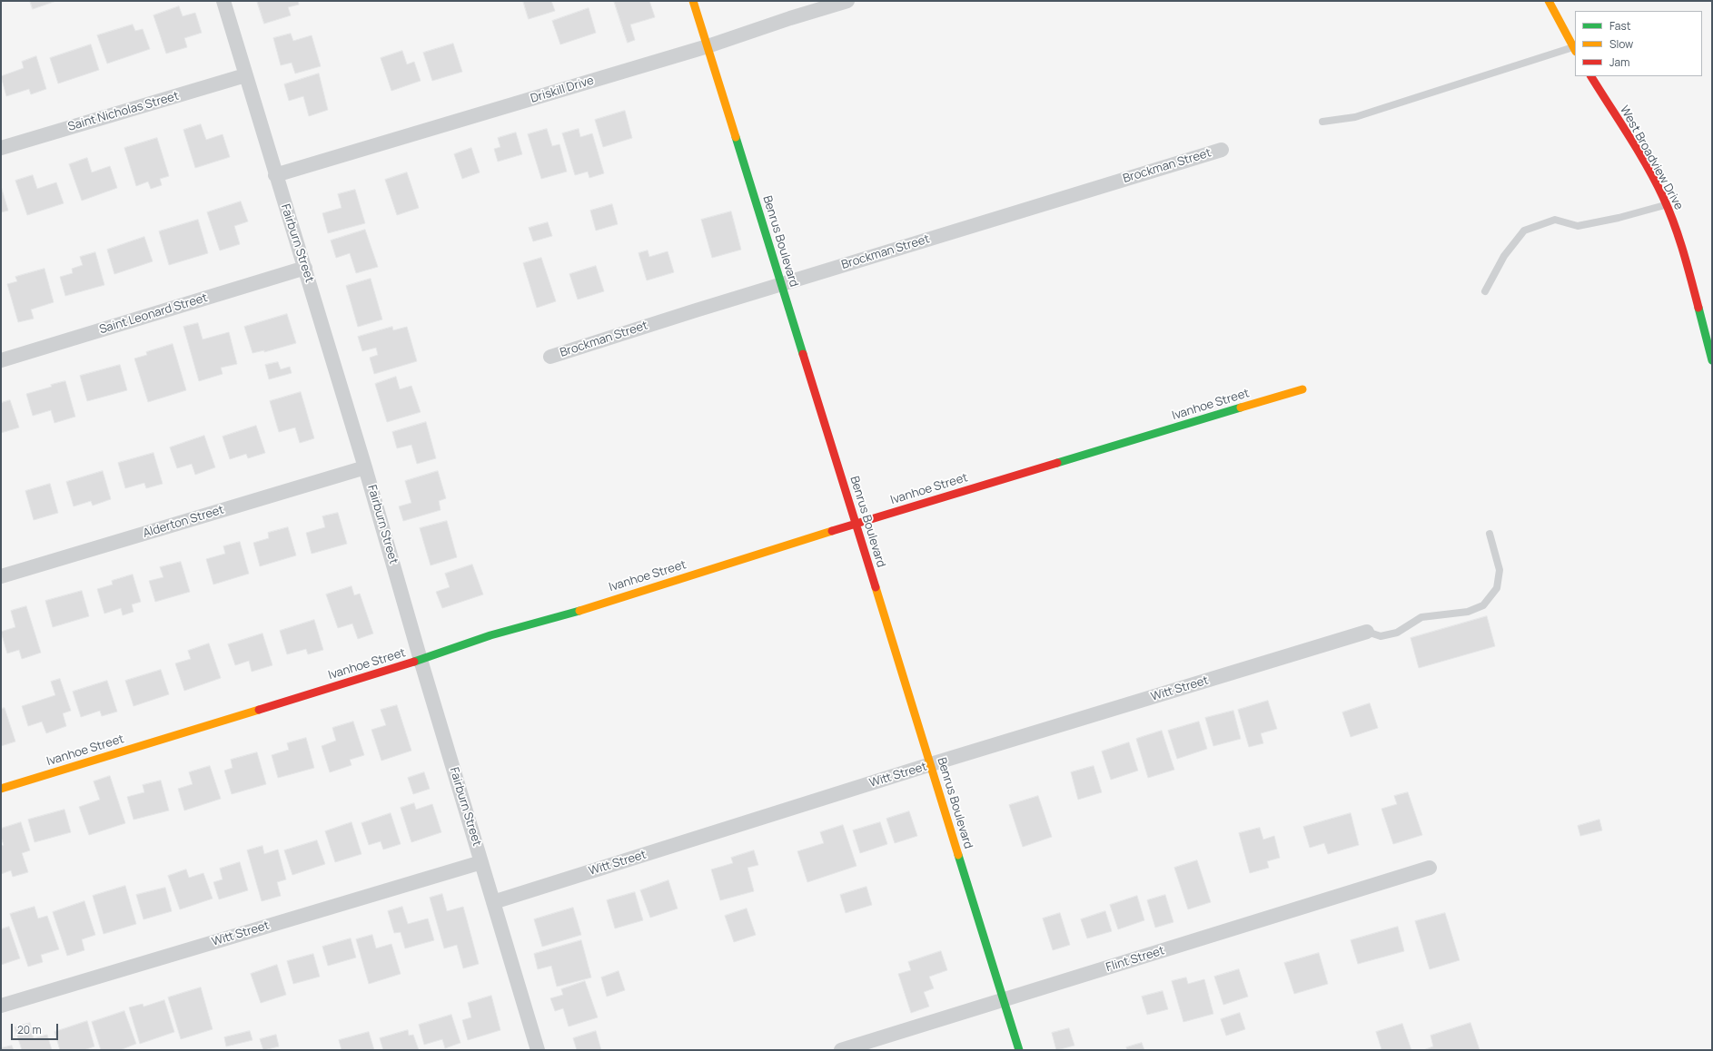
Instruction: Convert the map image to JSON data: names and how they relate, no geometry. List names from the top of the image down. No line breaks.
{"streets":{"street":["Driskill Drive","Saint Nicholas Street","West Broadview Drive","Brockman Street","Benrus Boulevard","Fairburn Street","Saint Leonard Street","Ivanhoe Street","Alderton Street","Witt Street","Flint Street"]},"crossings":[["Driskill Drive","Benrus Boulevard"],["Driskill Drive","Fairburn Street"],["Saint Nicholas Street","Fairburn Street"],["Brockman Street","Benrus Boulevard"],["Benrus Boulevard","Ivanhoe Street"],["Benrus Boulevard","Witt Street"],["Benrus Boulevard","Flint Street"],["Fairburn Street","Saint Leonard Street"],["Fairburn Street","Ivanhoe Street"],["Fairburn Street","Alderton Street"],["Fairburn Street","Witt Street"]],"legend":["Fast","Slow","Jam"],"scale_bar":"20 m"}
